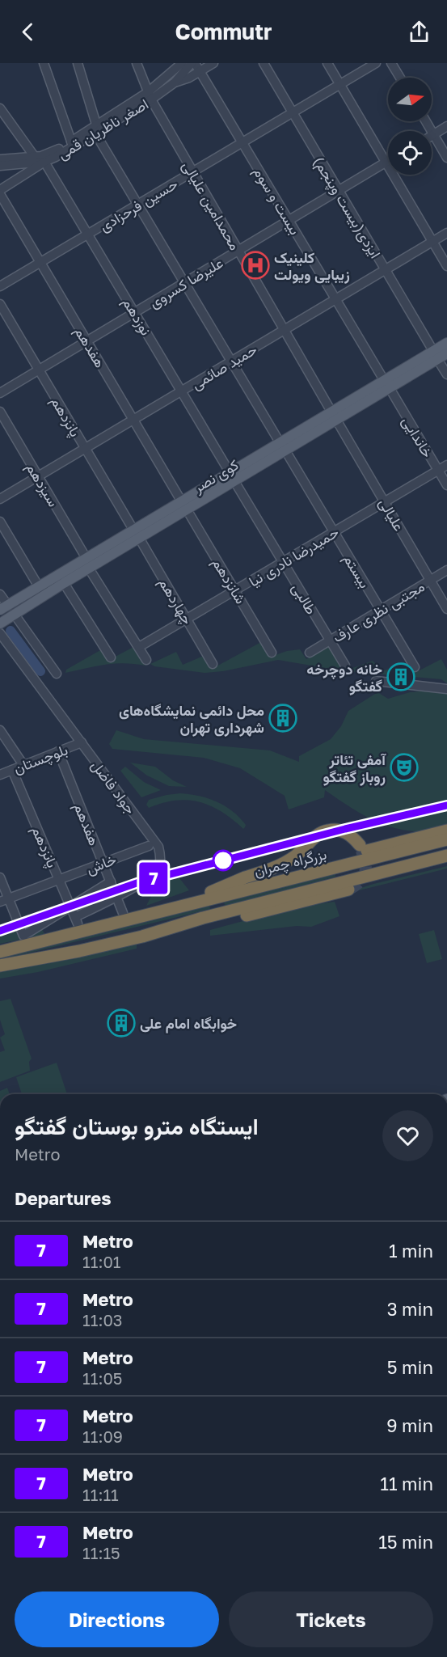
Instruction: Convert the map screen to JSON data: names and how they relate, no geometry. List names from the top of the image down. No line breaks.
{"streets":{"highway":["بزرگراه چمران"],"main road":["کوی نصر"],"street":["اصغر ناظریان قمی","بیست و سوم","حسین فرحزادی","محمدامین علیالی","ایزدی(بیست وپنجم)","علیرضا کسروی","نوزدهم","هفدهم","حمید صائمی","پانزدهم","خاندایی","سیزدهم","علیالی","حمیدرضا نادری نیا","بیستم","شانزدهم","طالبی","چهاردهم","مجتبی نظری عارف","بلوچستان","جواد فاضل","خاش"]},"crossings":[["اصغر ناظریان قمی","بیست و سوم"],["اصغر ناظریان قمی","محمدامین علیالی"],["اصغر ناظریان قمی","نوزدهم"],["اصغر ناظریان قمی","بیستم"],["بیست و سوم","حسین فرحزادی"],["بیست و سوم","علیرضا کسروی"],["بیست و سوم","حمید صائمی"],["بیست و سوم","خاندایی"],["بیست و سوم","کوی نصر"],["حسین فرحزادی","محمدامین علیالی"],["حسین فرحزادی","ایزدی(بیست وپنجم)"],["حسین فرحزادی","نوزدهم"],["حسین فرحزادی","هفدهم"],["حسین فرحزادی","بیستم"],["محمدامین علیالی","علیرضا کسروی"],["محمدامین علیالی","حمید صائمی"],["محمدامین علیالی","کوی نصر"],["محمدامین علیالی","علیالی"],["ایزدی(بیست وپنجم)","علیرضا کسروی"],["ایزدی(بیست وپنجم)","حمید صائمی"],["ایزدی(بیست وپنجم)","کوی نصر"],["علیرضا کسروی","نوزدهم"],["علیرضا کسروی","هفدهم"],["علیرضا کسروی","پانزدهم"],["علیرضا کسروی","بیستم"],["نوزدهم","حمید صائمی"],["نوزدهم","کوی نصر"],["نوزدهم","طالبی"],["هفدهم","حمید صائمی"],["هفدهم","پانزدهم"],["هفدهم","کوی نصر"],["هفدهم","شانزدهم"],["هفدهم","بلوچستان"],["هفدهم","جواد فاضل"],["هفدهم","خاش"],["حمید صائمی","پانزدهم"],["حمید صائمی","سیزدهم"],["حمید صائمی","بیستم"],["پانزدهم","کوی نصر"],["پانزدهم","چهاردهم"],["پانزدهم","بلوچستان"],["پانزدهم","جواد فاضل"],["پانزدهم","خاش"],["خاندایی","کوی نصر"],["خاندایی","حمیدرضا نادری نیا"],["کوی نصر","سیزدهم"],["کوی نصر","علیالی"],["کوی نصر","بیستم"],["کوی نصر","شانزدهم"],["کوی نصر","طالبی"],["کوی نصر","چهاردهم"],["علیالی","حمیدرضا نادری نیا"],["علیالی","مجتبی نظری عارف"],["حمیدرضا نادری نیا","بیستم"],["حمیدرضا نادری نیا","شانزدهم"],["حمیدرضا نادری نیا","طالبی"],["حمیدرضا نادری نیا","چهاردهم"],["بیستم","مجتبی نظری عارف"],["طالبی","مجتبی نظری عارف"],["بلوچستان","جواد فاضل"]],"places":{"hospital":["کلینیک زیبایی ویولت"],"building":["خانه دوچرخه گفتگو","محل دائمی نمایشگاه‌های شهرداری تهران","خوابگاه امام علی"],"theatre":["آمفی تئاتر روباز گفتگو"]},"lines":["metro line 7"],"north":"right","page":{"header":"Commutr","on_map":"7","heading":[["ایستگاه مترو بوستان گفتگو","Metro"],"Departures"],"list":[{"mark":"7","name":"Metro","note":"11:01","value":"1 min"},{"mark":"7","name":"Metro","note":"11:03","value":"3 min"},{"mark":"7","name":"Metro","note":"11:05","value":"5 min"},{"mark":"7","name":"Metro","note":"11:09","value":"9 min"},{"mark":"7","name":"Metro","note":"11:11","value":"11 min"},{"mark":"7","name":"Metro","note":"11:15","value":"15 min"}],"buttons":["Directions","Tickets"]}}
